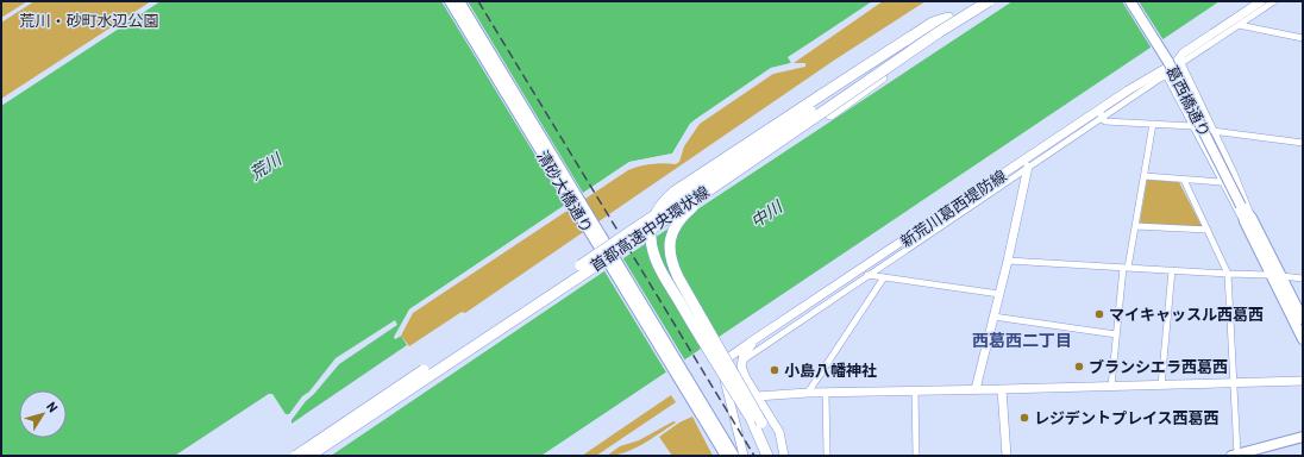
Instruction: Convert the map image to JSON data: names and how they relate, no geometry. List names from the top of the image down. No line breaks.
{"streets":{"highway":["首都高速中央環状線"],"main road":["葛西橋通り","清砂大橋通り","新荒川葛西堤防線"]},"districts":["西葛西二丁目"],"water":["荒川","中川"],"parks":["荒川・砂町水辺公園"],"places":["マイキャッスル西葛西","ブランシエラ西葛西","小島八幡神社","レジデントプレイス西葛西"],"north":"top right"}
